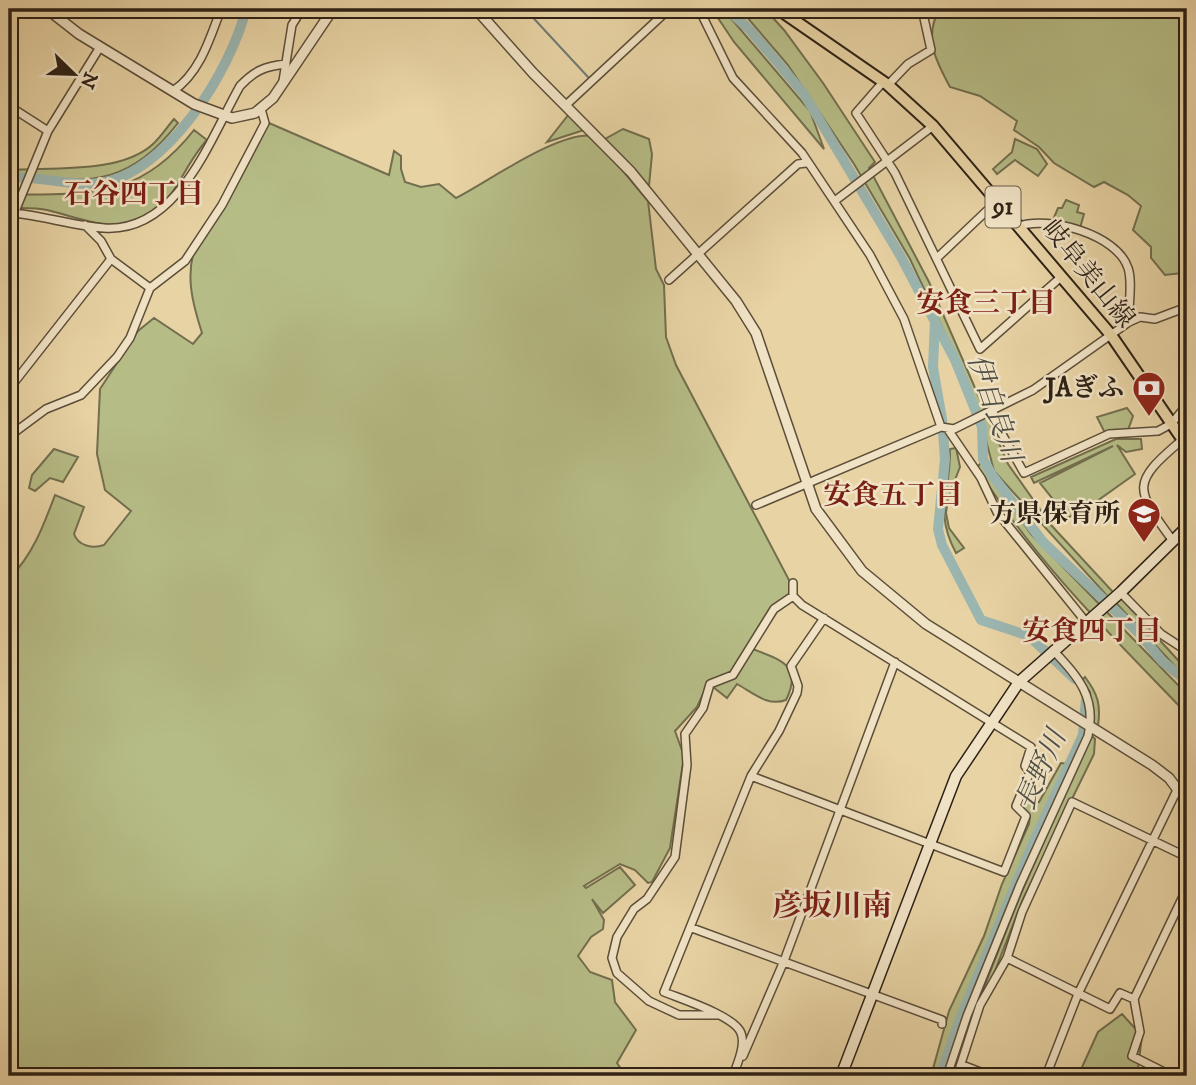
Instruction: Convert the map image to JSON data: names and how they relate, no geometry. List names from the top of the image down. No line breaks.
{"streets":{"main road":["91","岐阜美山線"]},"districts":["石谷四丁目","安食三丁目","安食五丁目","安食四丁目","彦坂川南"],"water":["伊自良川","長野川"],"places":{"bank":["JAぎふ"],"school or university":["方県保育所"]},"north":"bottom right"}
